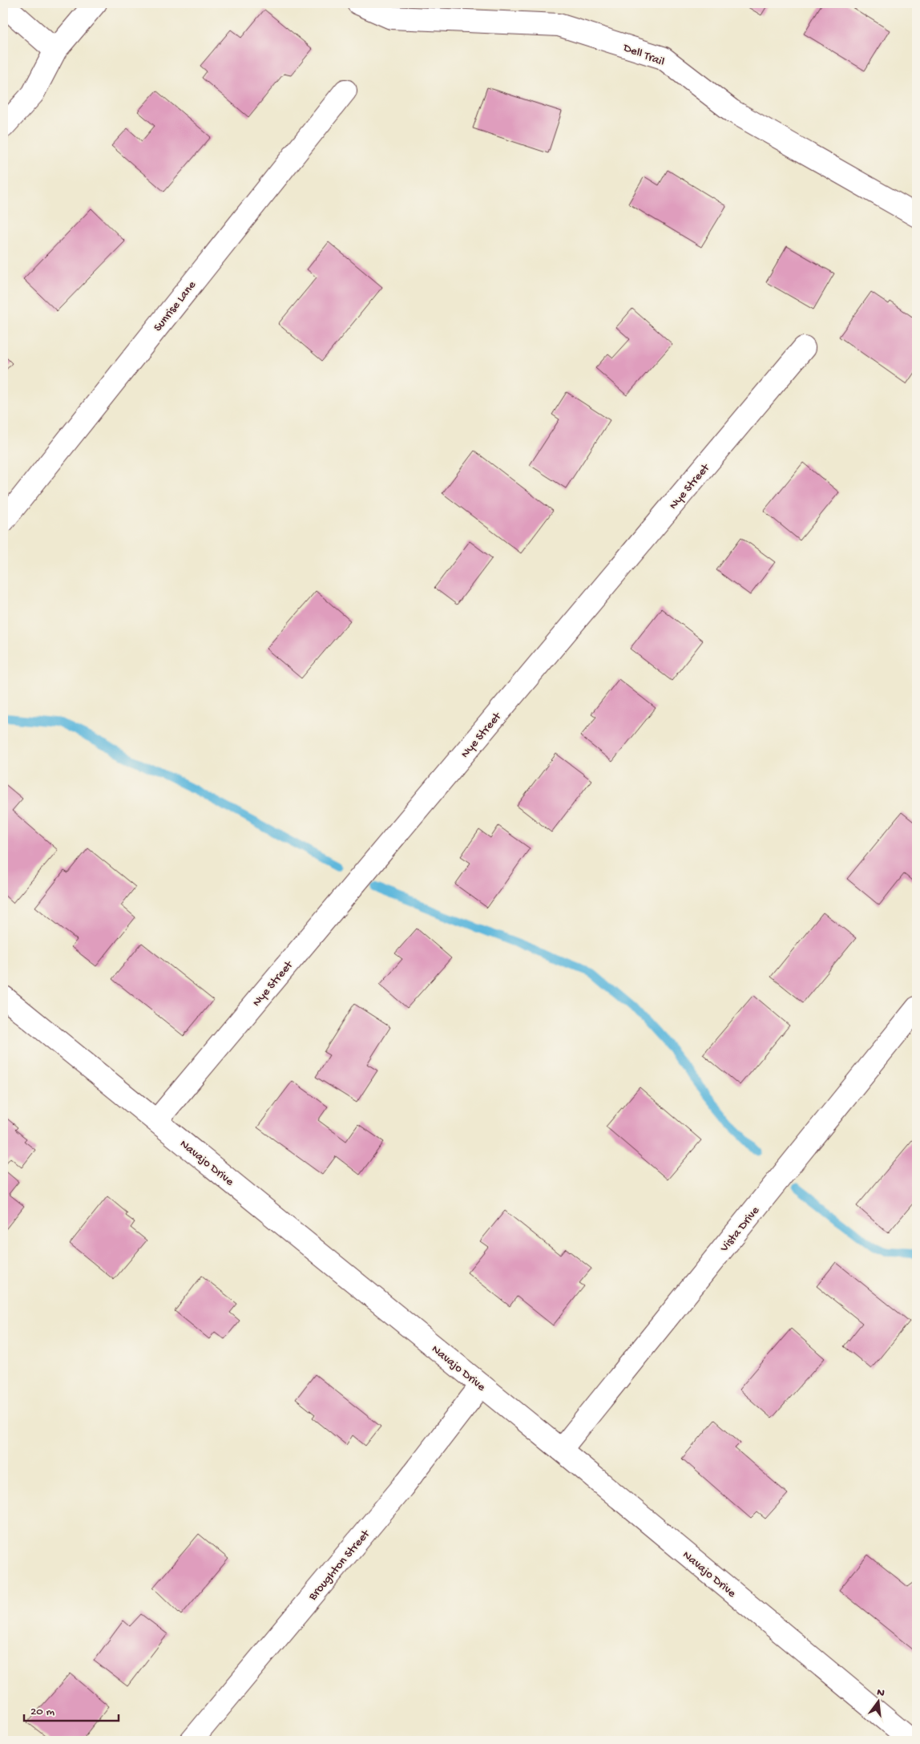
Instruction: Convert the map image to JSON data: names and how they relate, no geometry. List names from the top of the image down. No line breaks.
{"streets":{"street":["Dell Trail","Sunrise Lane","Nye Street","Navajo Drive","Vista Drive","Broughton Street"]},"crossings":[["Nye Street","Navajo Drive"],["Navajo Drive","Vista Drive"],["Navajo Drive","Broughton Street"]],"scale_bar":"20 m","north":"top"}
